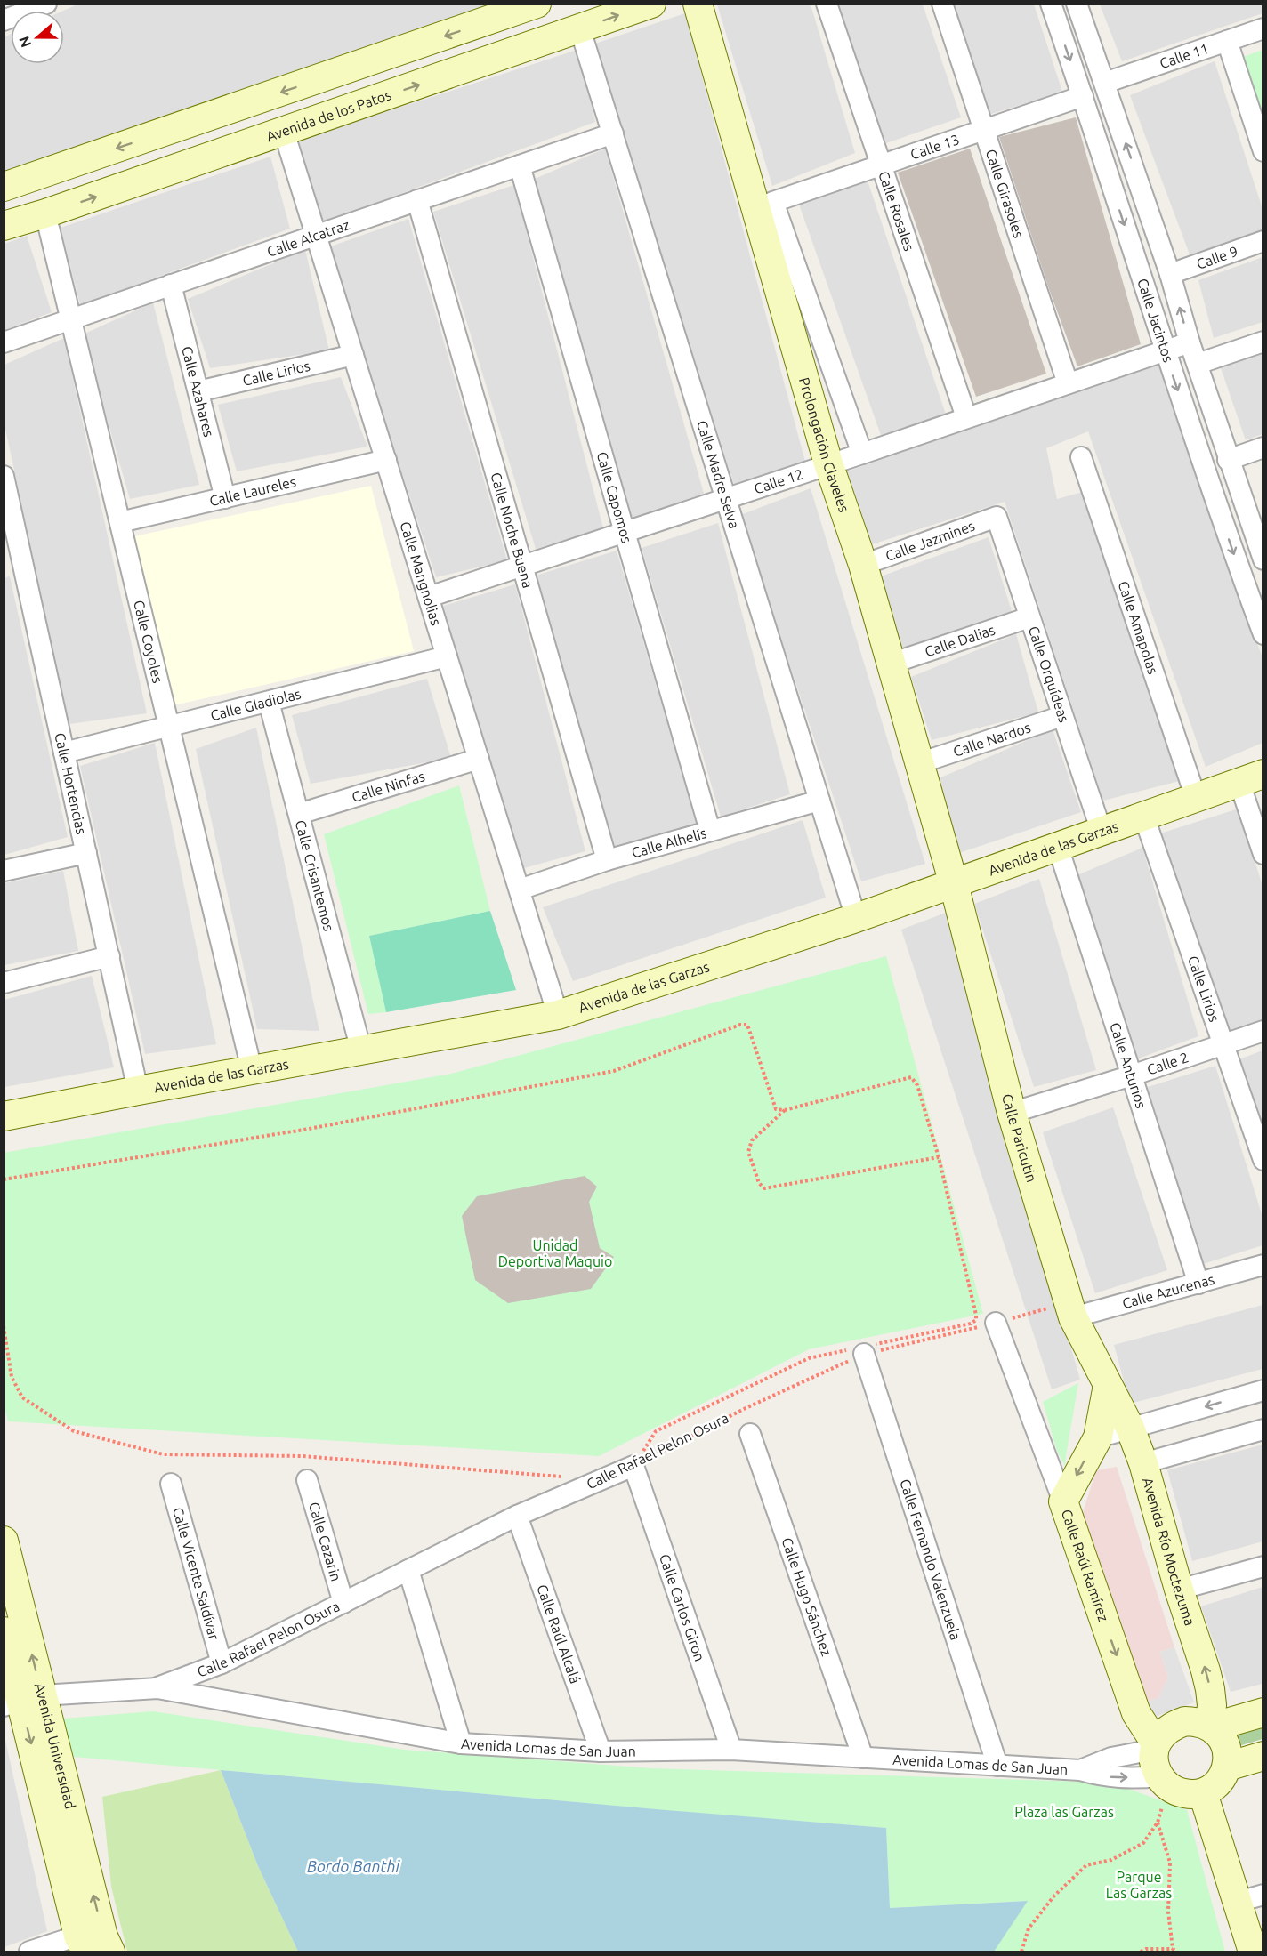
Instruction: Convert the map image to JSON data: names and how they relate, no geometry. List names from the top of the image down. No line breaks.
{"streets":{"street":["Calle 11","Avenida de los Patos","Calle 13","Calle Girasoles","Calle Rosales","Calle Alcatraz","Calle 9","Calle Jacintos","Calle Lirios","Calle Azahares","Prolongación Claveles","Calle Madre Selva","Calle 12","Calle Laureles","Calle Capomos","Calle Noche Buena","Calle Jazmines","Calle Mangnolias","Calle Amapolas","Calle Dalias","Calle Coyoles","Calle Orquídeas","Calle Gladiolas","Calle Nardos","Calle Hortencias","Calle Ninfas","Calle Alhelís","Avenida de las Garzas","Calle Crisantemos","Calle 2","Calle Anturios","Calle Paricutin","Calle Azucenas","Calle Rafael Pelon Osura","Calle Cazarin","Avenida Río Moctezuma","Calle Fernando Valenzuela","Calle Raúl Ramírez","Calle Vicente Saldívar","Calle Hugo Sánchez","Calle Carlos Giron","Calle Raúl Alcalá","Avenida Lomas de San Juan","Avenida Universidad"]},"crossings":[["Calle 11","Calle Jacintos"],["Avenida de los Patos","Calle Madre Selva"],["Avenida de los Patos","Calle Mangnolias"],["Avenida de los Patos","Calle Coyoles"],["Calle 13","Calle Girasoles"],["Calle 13","Calle Rosales"],["Calle 13","Calle Jacintos"],["Calle 13","Prolongación Claveles"],["Calle Girasoles","Calle 12"],["Calle Rosales","Calle 12"],["Calle Alcatraz","Calle Azahares"],["Calle Alcatraz","Calle Madre Selva"],["Calle Alcatraz","Calle Capomos"],["Calle Alcatraz","Calle Noche Buena"],["Calle Alcatraz","Calle Mangnolias"],["Calle Alcatraz","Calle Coyoles"],["Calle 9","Calle Jacintos"],["Calle Jacintos","Calle 12"],["Calle Lirios","Calle Azahares"],["Calle Lirios","Calle Mangnolias"],["Calle Lirios","Avenida de las Garzas"],["Calle Lirios","Calle 2"],["Calle Azahares","Calle Laureles"],["Prolongación Claveles","Calle 12"],["Prolongación Claveles","Calle Jazmines"],["Prolongación Claveles","Calle Dalias"],["Prolongación Claveles","Calle Nardos"],["Prolongación Claveles","Avenida de las Garzas"],["Prolongación Claveles","Calle Paricutin"],["Calle Madre Selva","Calle 12"],["Calle Madre Selva","Calle Alhelís"],["Calle Madre Selva","Avenida de las Garzas"],["Calle 12","Calle Capomos"],["Calle 12","Calle Noche Buena"],["Calle 12","Calle Mangnolias"],["Calle Laureles","Calle Mangnolias"],["Calle Laureles","Calle Coyoles"],["Calle Capomos","Calle Alhelís"],["Calle Noche Buena","Calle Alhelís"],["Calle Jazmines","Calle Orquídeas"],["Calle Mangnolias","Calle Gladiolas"],["Calle Mangnolias","Calle Ninfas"],["Calle Mangnolias","Calle Alhelís"],["Calle Mangnolias","Avenida de las Garzas"],["Calle Amapolas","Avenida de las Garzas"],["Calle Dalias","Calle Orquídeas"],["Calle Coyoles","Calle Gladiolas"],["Calle Coyoles","Avenida de las Garzas"],["Calle Orquídeas","Calle Nardos"],["Calle Orquídeas","Avenida de las Garzas"],["Calle Gladiolas","Calle Hortencias"],["Calle Gladiolas","Calle Crisantemos"],["Calle Hortencias","Avenida de las Garzas"],["Calle Ninfas","Calle Crisantemos"],["Avenida de las Garzas","Calle Crisantemos"],["Avenida de las Garzas","Calle Anturios"],["Avenida de las Garzas","Calle Paricutin"],["Calle 2","Calle Anturios"],["Calle 2","Calle Paricutin"],["Calle Anturios","Calle Azucenas"],["Calle Paricutin","Calle Azucenas"],["Calle Paricutin","Calle Rafael Pelon Osura"],["Calle Paricutin","Avenida Río Moctezuma"],["Calle Paricutin","Calle Raúl Ramírez"],["Calle Azucenas","Calle Rafael Pelon Osura"],["Calle Rafael Pelon Osura","Calle Cazarin"],["Calle Rafael Pelon Osura","Calle Fernando Valenzuela"],["Calle Rafael Pelon Osura","Calle Vicente Saldívar"],["Calle Rafael Pelon Osura","Calle Carlos Giron"],["Calle Rafael Pelon Osura","Calle Raúl Alcalá"],["Calle Rafael Pelon Osura","Avenida Lomas de San Juan"],["Avenida Río Moctezuma","Calle Raúl Ramírez"],["Avenida Río Moctezuma","Avenida Lomas de San Juan"],["Calle Fernando Valenzuela","Avenida Lomas de San Juan"],["Calle Raúl Ramírez","Avenida Lomas de San Juan"],["Calle Hugo Sánchez","Avenida Lomas de San Juan"],["Calle Carlos Giron","Avenida Lomas de San Juan"],["Calle Raúl Alcalá","Avenida Lomas de San Juan"],["Avenida Lomas de San Juan","Avenida Universidad"]],"one_way":["Avenida Río Moctezuma"],"water":["Bordo Banthi"],"parks":["Unidad Deportiva Maquio","Plaza las Garzas","Parque Las Garzas"],"north":"left"}
